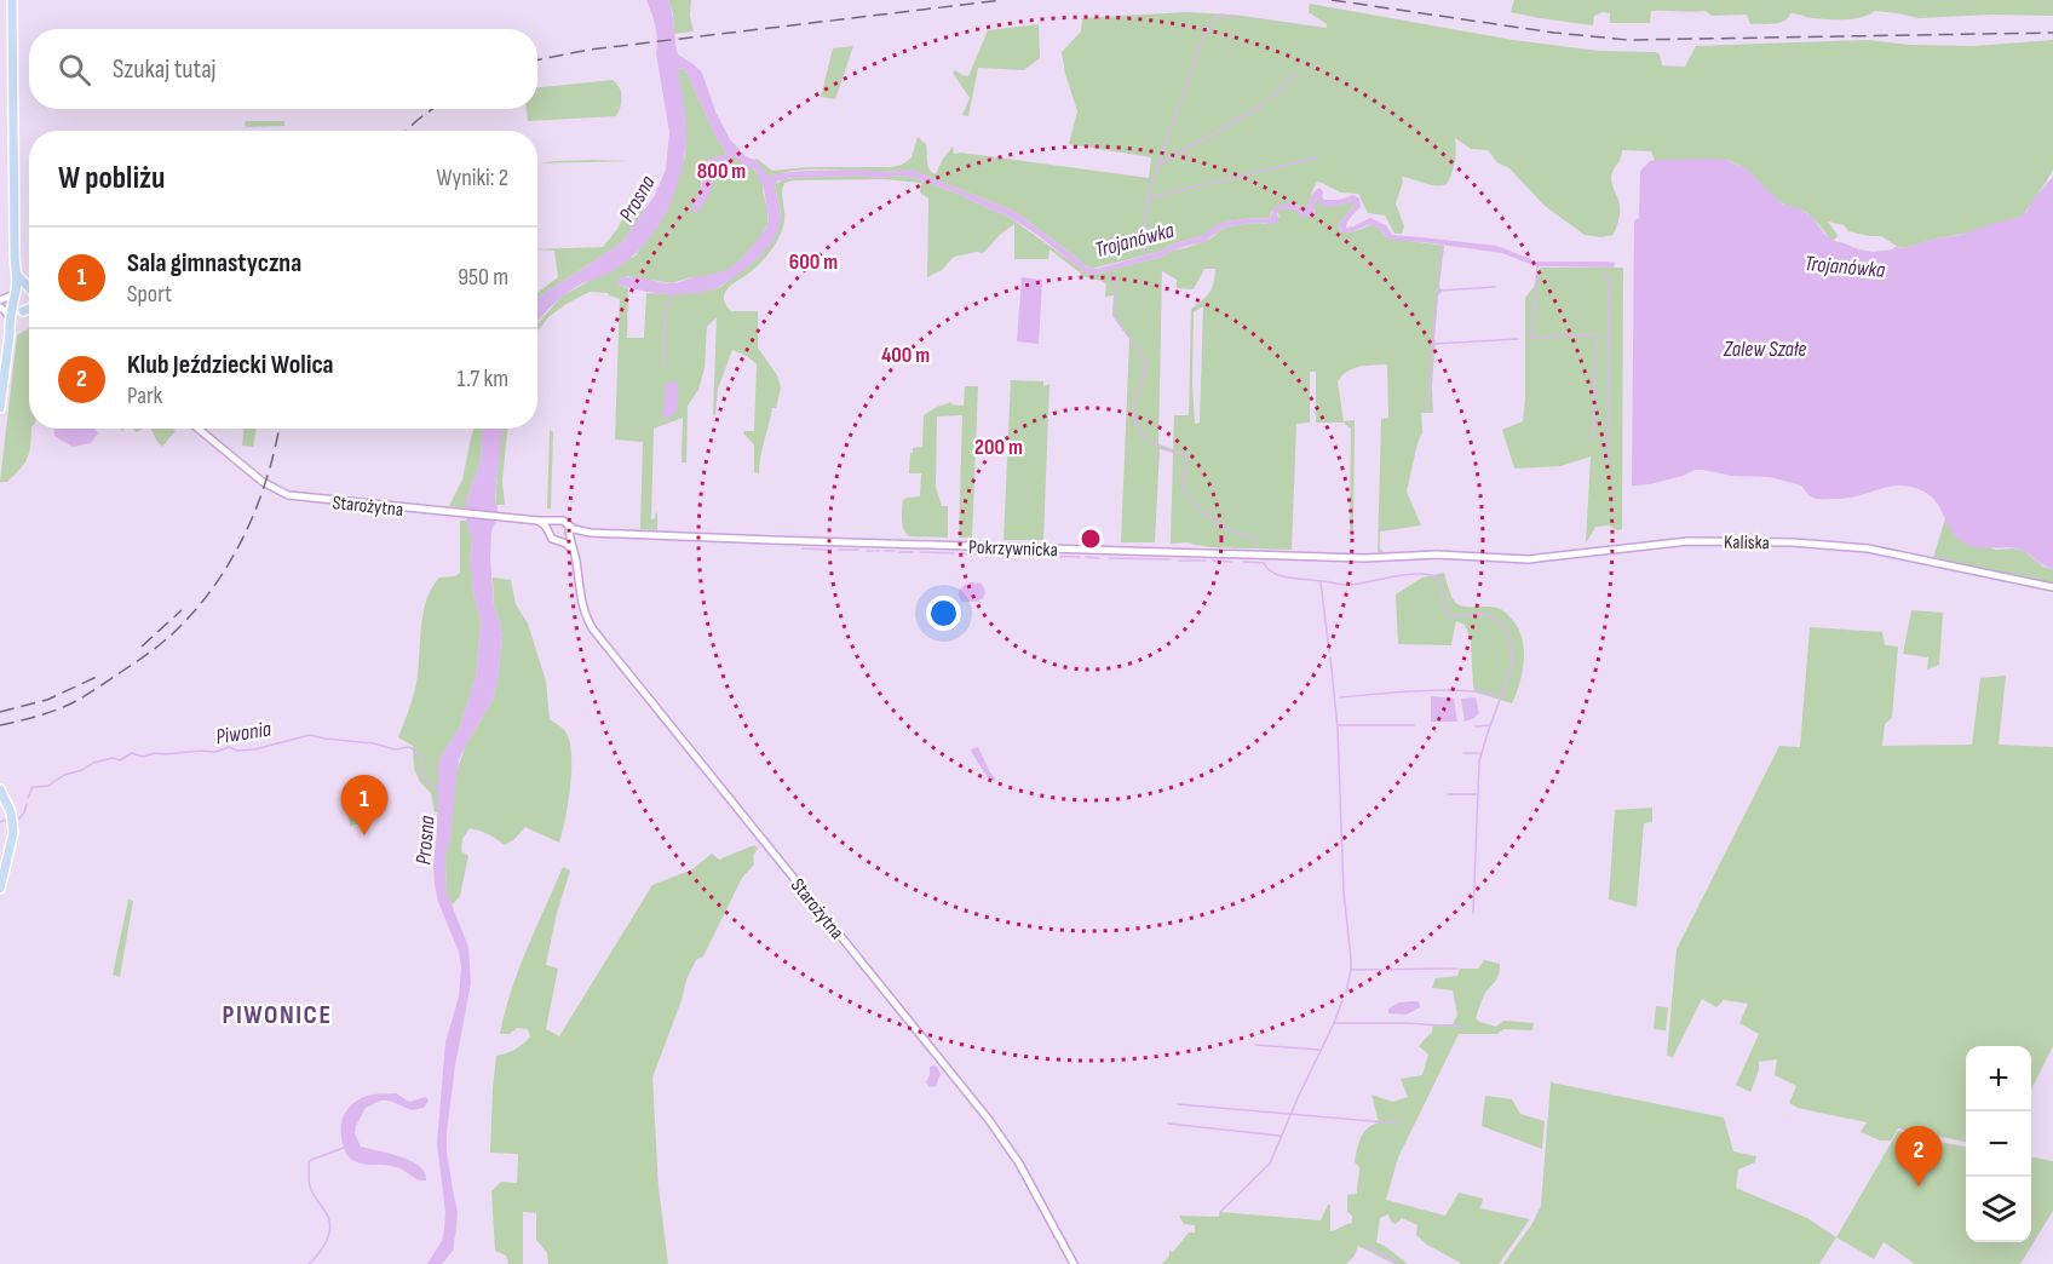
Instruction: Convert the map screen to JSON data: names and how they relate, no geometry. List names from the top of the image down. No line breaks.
{"streets":{"street":["Starożytna","Kaliska","Pokrzywnicka"]},"crossings":[["Starożytna","Pokrzywnicka"],["Kaliska","Pokrzywnicka"]],"districts":["PIWONICE"],"water":["Prosna","Trojanówka","Zalew Szałe","Piwonia"],"page":{"search":"Szukaj tutaj","heading":["W pobliżu","Wyniki: 2"],"list":[{"mark":"1","name":"Sala gimnastyczna","note":"Sport","value":"950 m"},{"mark":"2","name":"Klub Jeździecki Wolica","note":"Park","value":"1.7 km"}],"pins":["1","2"],"map_buttons":["+","−"]},"rings":["800 m","600 m","400 m","200 m"]}
